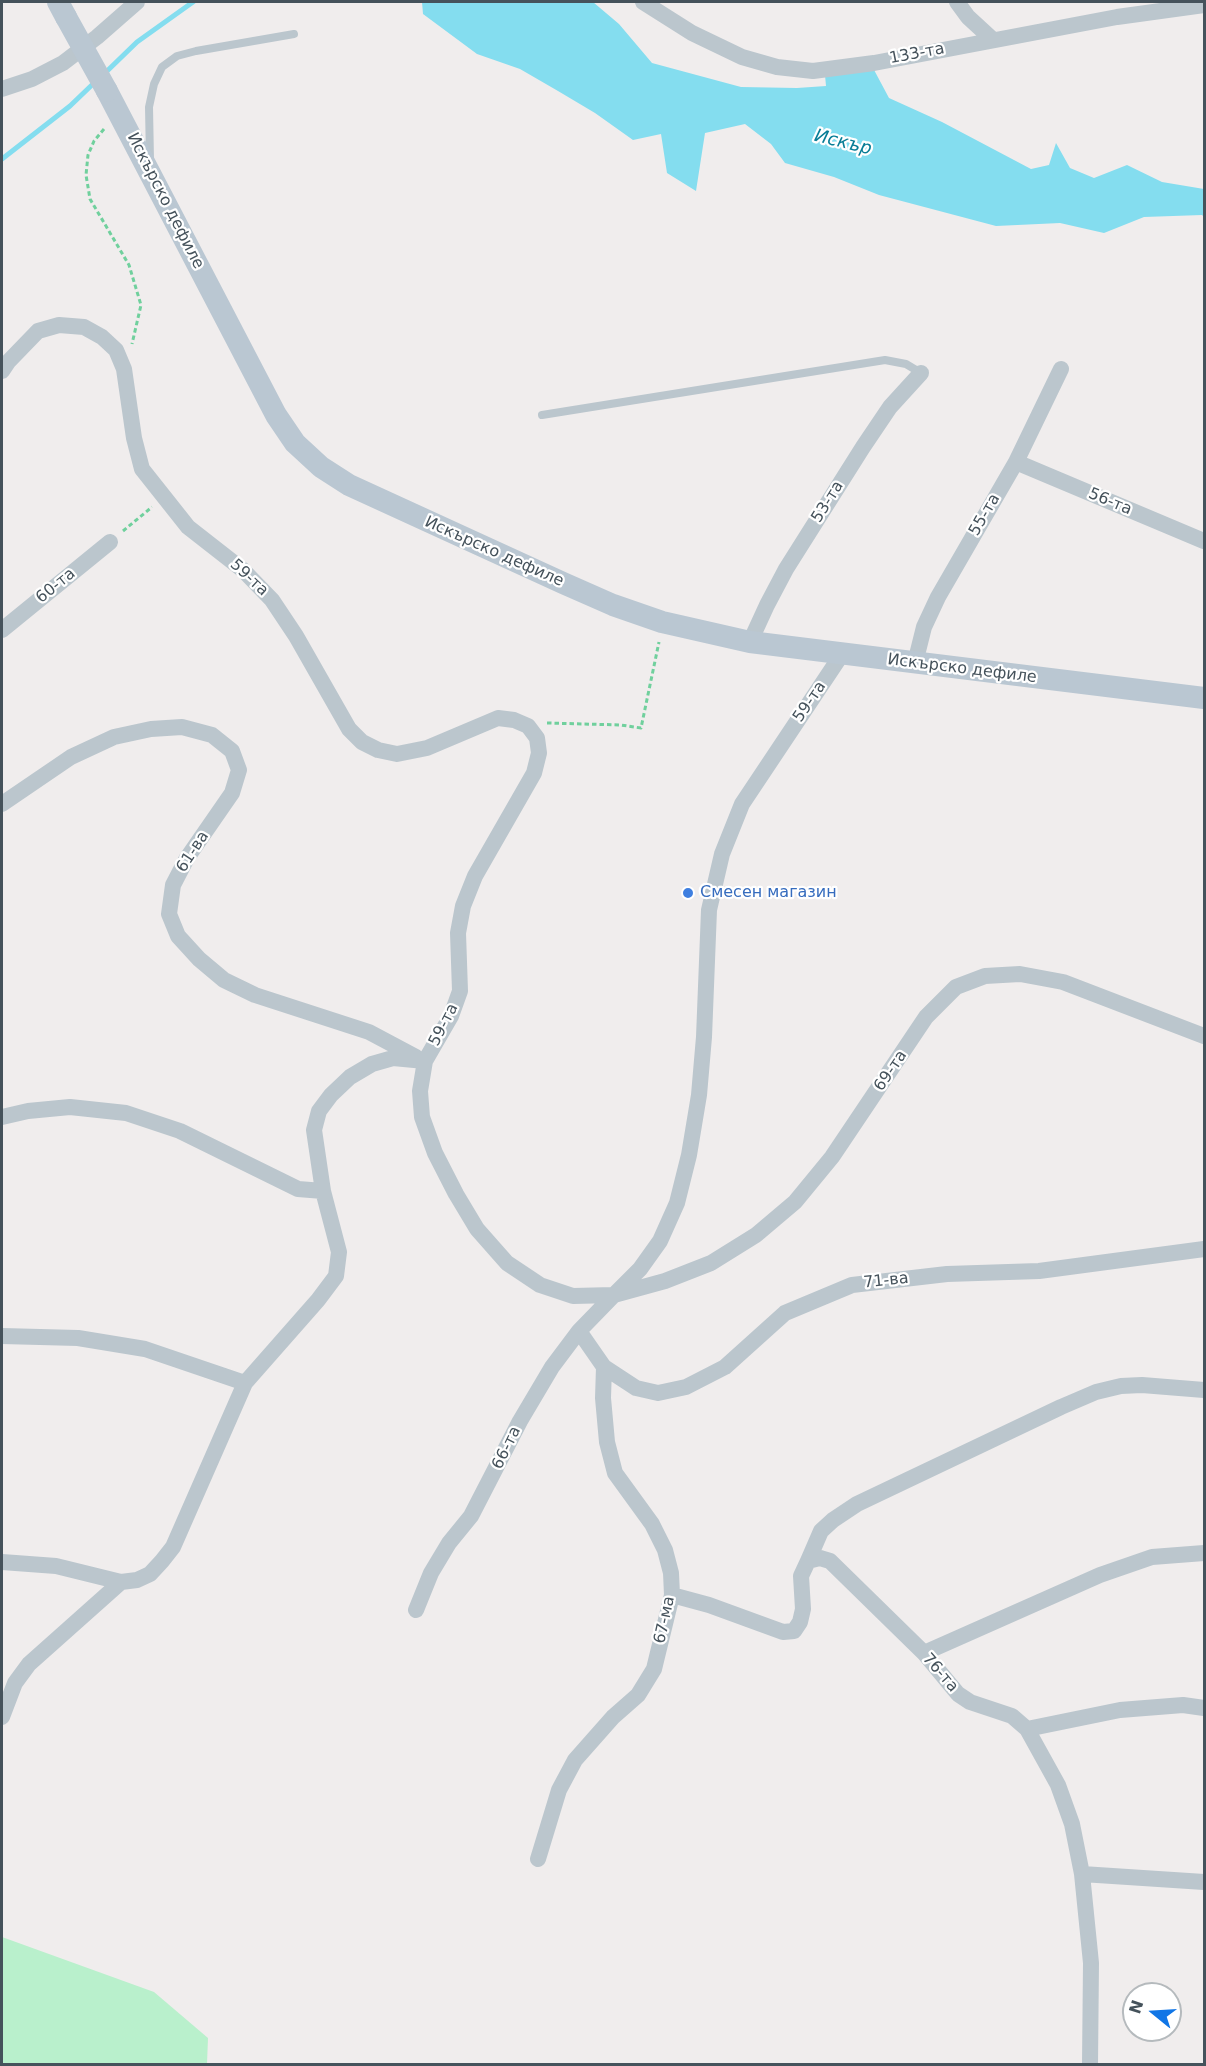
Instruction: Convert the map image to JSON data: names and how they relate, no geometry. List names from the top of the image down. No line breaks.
{"streets":{"main road":["Искърско дефиле"],"street":["133-та","53-та","56-та","55-та","59-та","60-та","61-ва","69-та","71-ва","66-та","67-ма","76-та"]},"crossings":[["Искърско дефиле","53-та"],["Искърско дефиле","55-та"],["Искърско дефиле","59-та"],["56-та","55-та"],["59-та","61-ва"],["59-та","69-та"],["59-та","66-та"],["69-та","66-та"],["71-ва","67-ма"]],"water":["Искър"],"places":["Смесен магазин"],"north":"left"}
